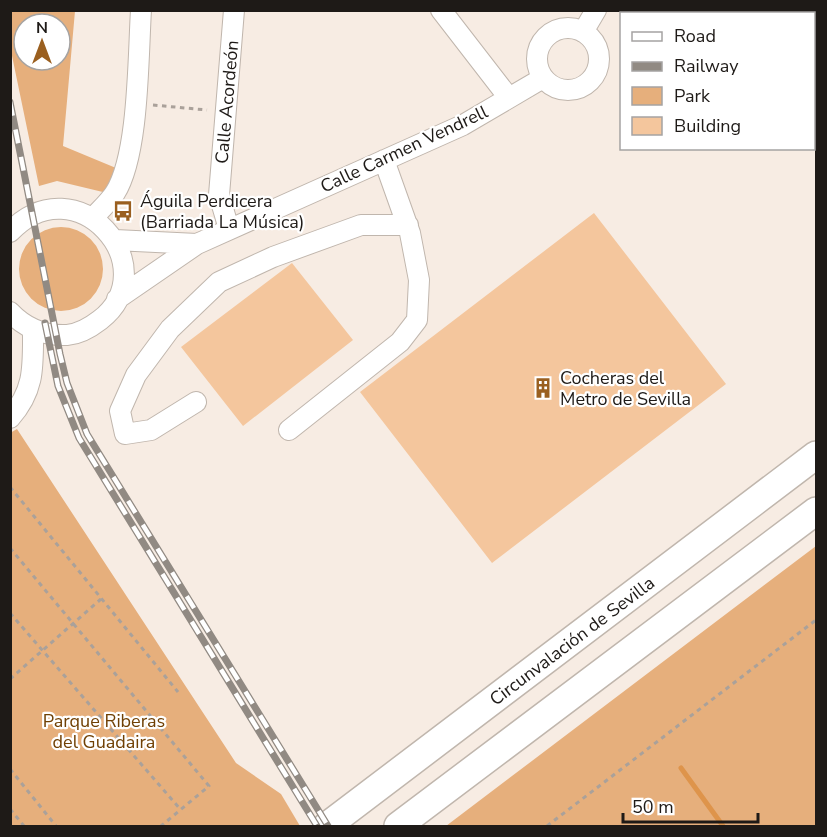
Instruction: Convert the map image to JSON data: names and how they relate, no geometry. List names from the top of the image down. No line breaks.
{"streets":{"highway":["Circunvalación de Sevilla"],"street":["Calle Acordeón","Calle Carmen Vendrell"]},"crossings":[["Calle Acordeón","Calle Carmen Vendrell"]],"parks":["Parque Riberas del Guadaira"],"places":{"bus stop":["Águila Perdicera (Barriada La Música)"],"building":["Cocheras del Metro de Sevilla"]},"legend":["Road","Railway","Park","Building"],"scale_bar":"50 m","north":"top"}
